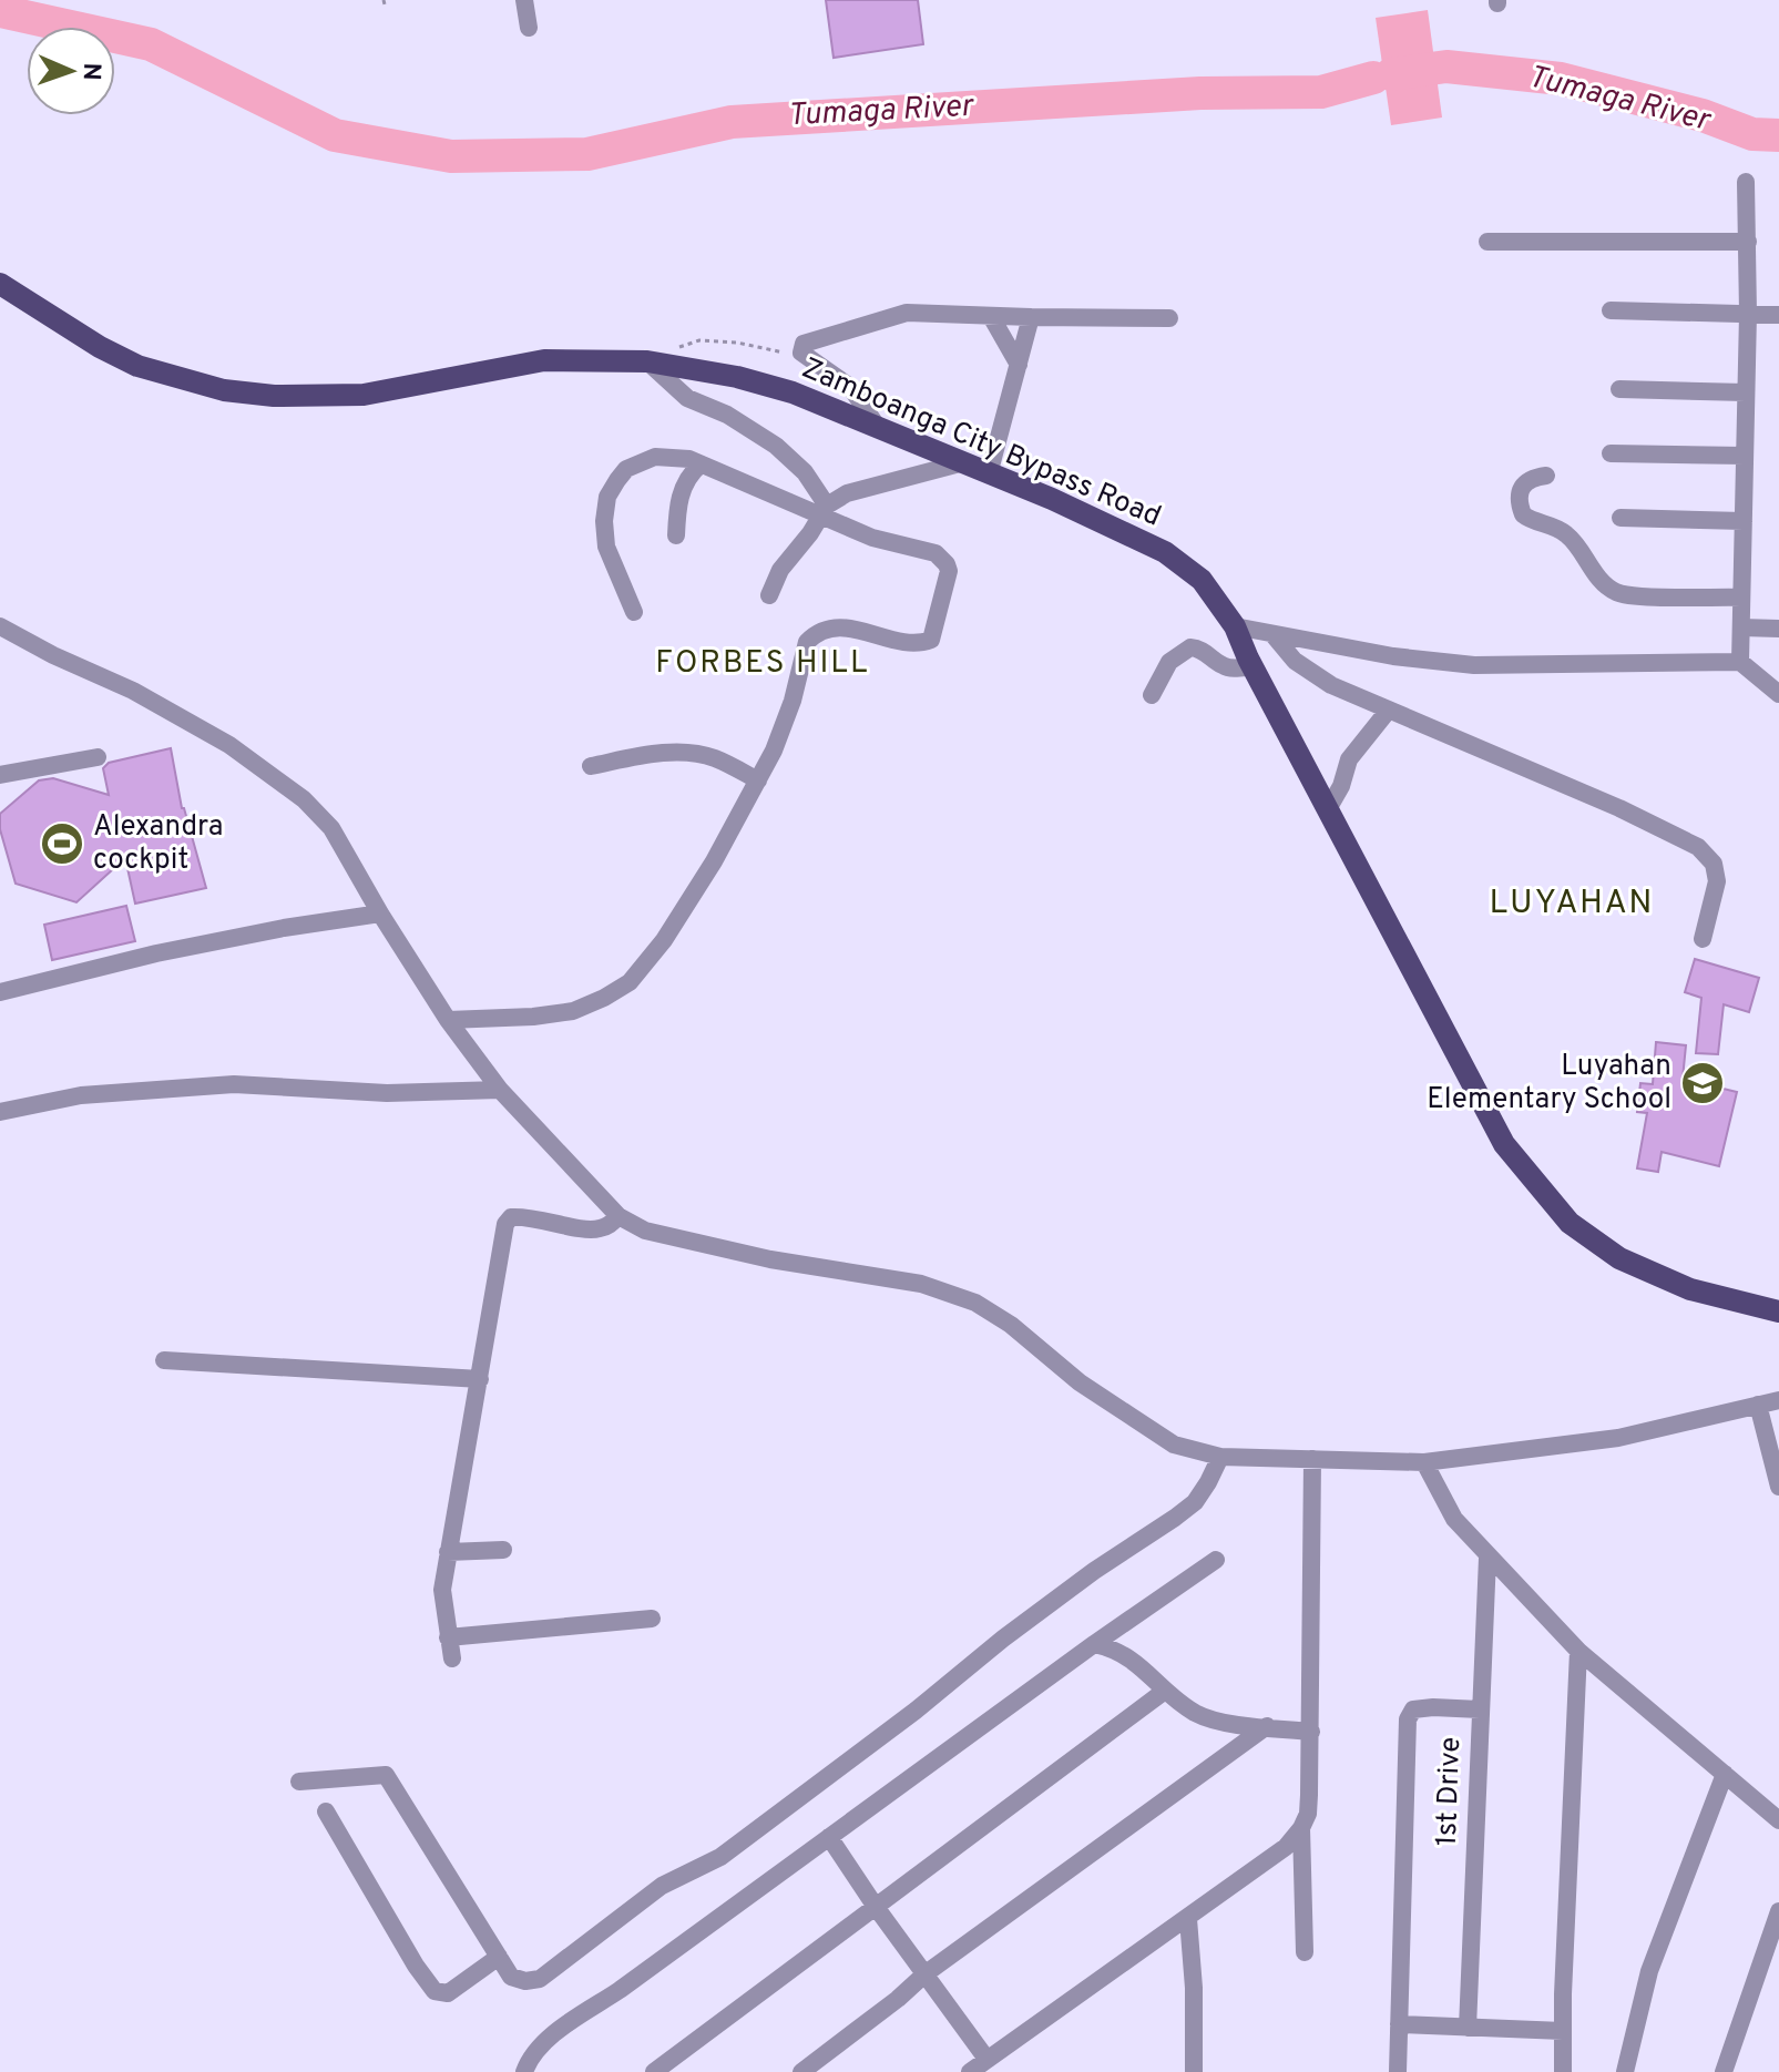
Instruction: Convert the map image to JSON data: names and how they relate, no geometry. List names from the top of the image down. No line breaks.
{"streets":{"main road":["Zamboanga City Bypass Road"],"street":["1st Drive"]},"districts":["FORBES HILL","LUYAHAN"],"water":["Tumaga River"],"places":{"sports":["Alexandra cockpit"],"school or university":["Luyahan Elementary School"]},"north":"right"}
